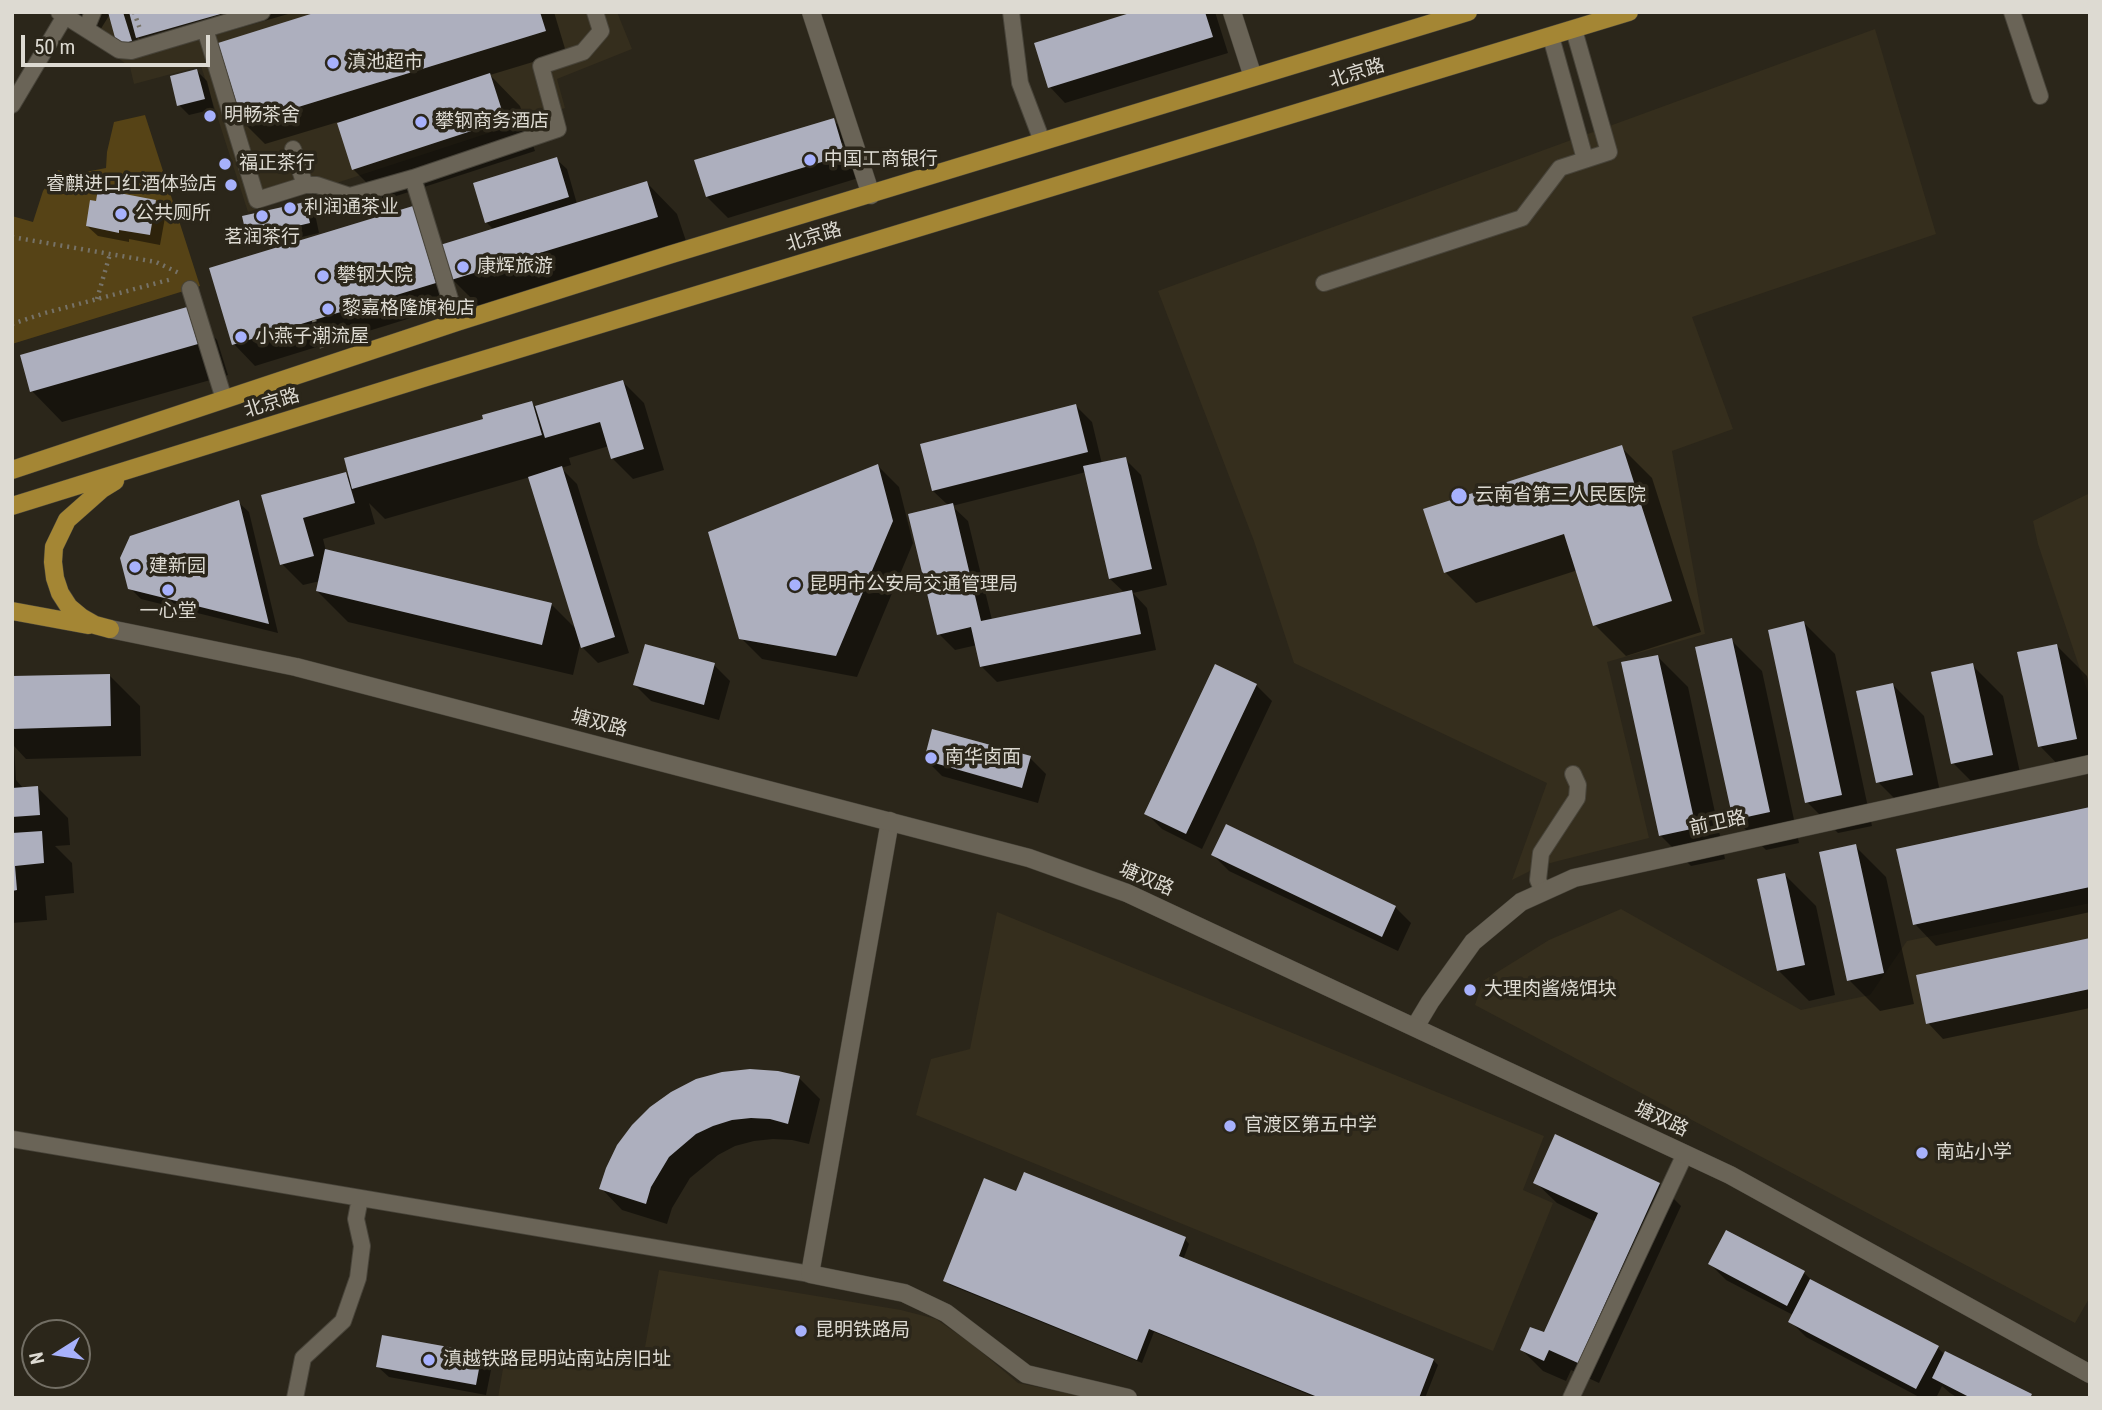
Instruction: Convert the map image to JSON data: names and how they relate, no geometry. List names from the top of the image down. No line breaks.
{"streets":{"main road":["北京路"],"street":["塘双路","前卫路"]},"crossings":[["塘双路","前卫路"]],"places":["滇池超市","明畅茶舍","攀钢商务酒店","中国工商银行","福正茶行","睿麒进口红酒体验店","利润通茶业","公共厕所","茗润茶行","康辉旅游","攀钢大院","黎嘉格隆旗袍店","小燕子潮流屋","云南省第三人民医院","建新园","昆明市公安局交通管理局","一心堂","南华卤面","大理肉酱烧饵块","官渡区第五中学","南站小学","昆明铁路局","滇越铁路昆明站南站房旧址"],"scale_bar":"50 m","north":"left"}
